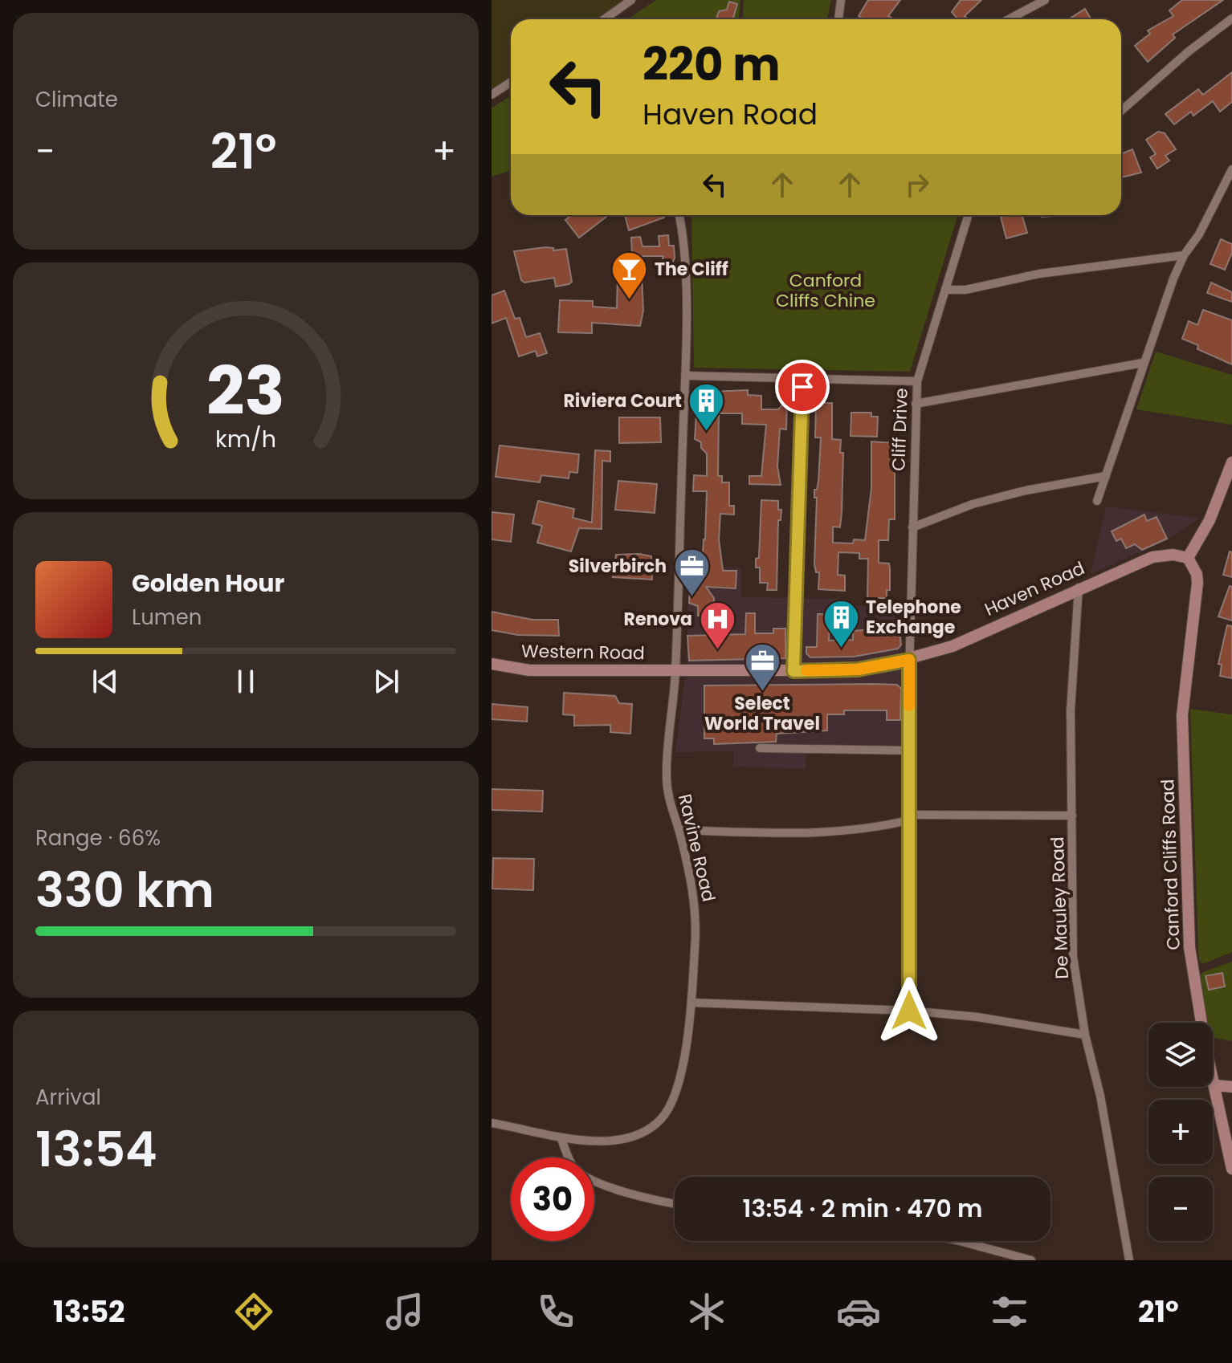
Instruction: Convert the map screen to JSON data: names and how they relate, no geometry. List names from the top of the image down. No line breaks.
{"streets":{"main road":["Haven Road","Western Road","Canford Cliffs Road"],"street":["Cliff Drive","Ravine Road","De Mauley Road"]},"crossings":[["Cliff Drive","Haven Road"],["Haven Road","Western Road"],["Haven Road","Ravine Road"],["Haven Road","Canford Cliffs Road"],["Haven Road","De Mauley Road"],["Western Road","Ravine Road"]],"parks":["Canford Cliffs Chine"],"places":{"bar":["The Cliff"],"building":["Riviera Court","Telephone Exchange"],"office":["Silverbirch","Select World Travel"],"hospital":["Renova"]},"page":{"tile":["Climate",["Range · 66%","330 km"],["Arrival","13:54"]],"turn":["220 m","Haven Road"],"heat":["−","21°","+"],"song":["Golden Hour","Lumen"],"map_buttons":["+","−"],"limit":"30","trip":"13:54 · 2 min · 470 m","tabs":["13:52","21°"],"gauge":["23","km/h"]}}
